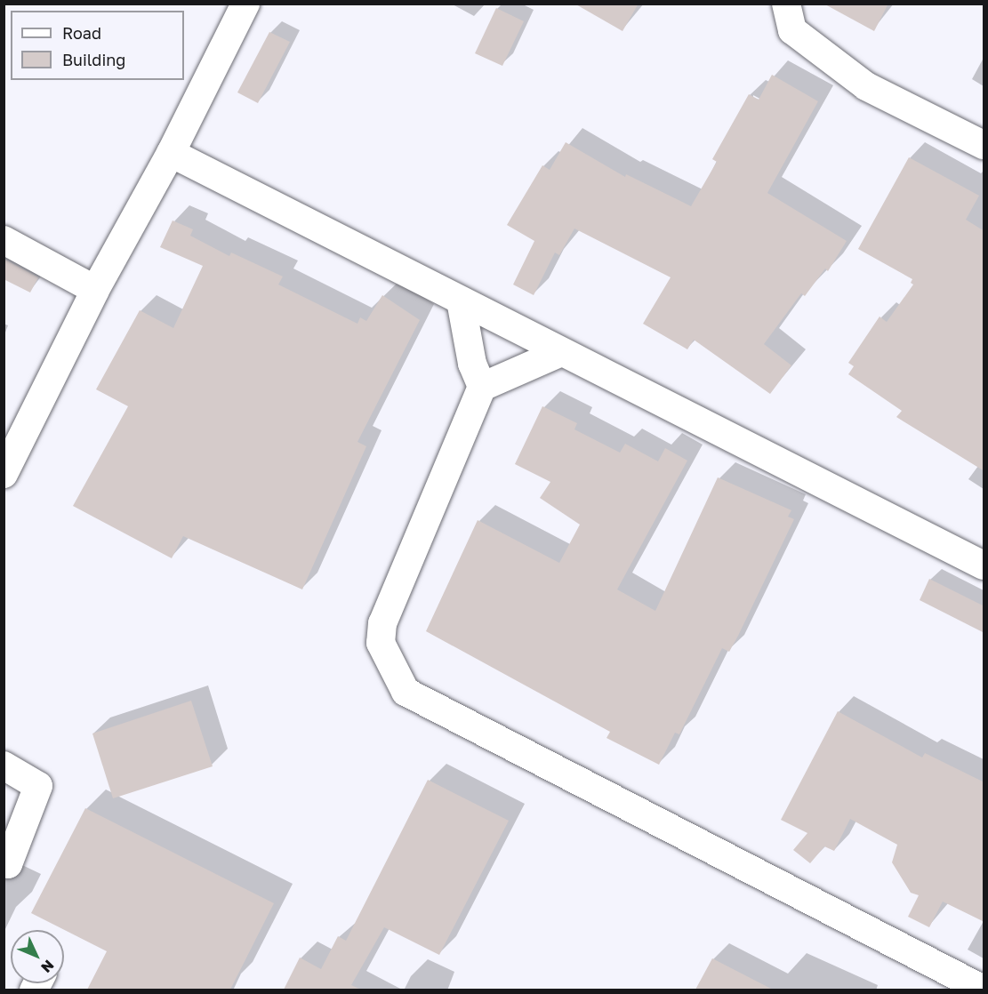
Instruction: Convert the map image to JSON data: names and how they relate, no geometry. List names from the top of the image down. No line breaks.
{"legend":["Road","Building"],"north":"bottom right"}
